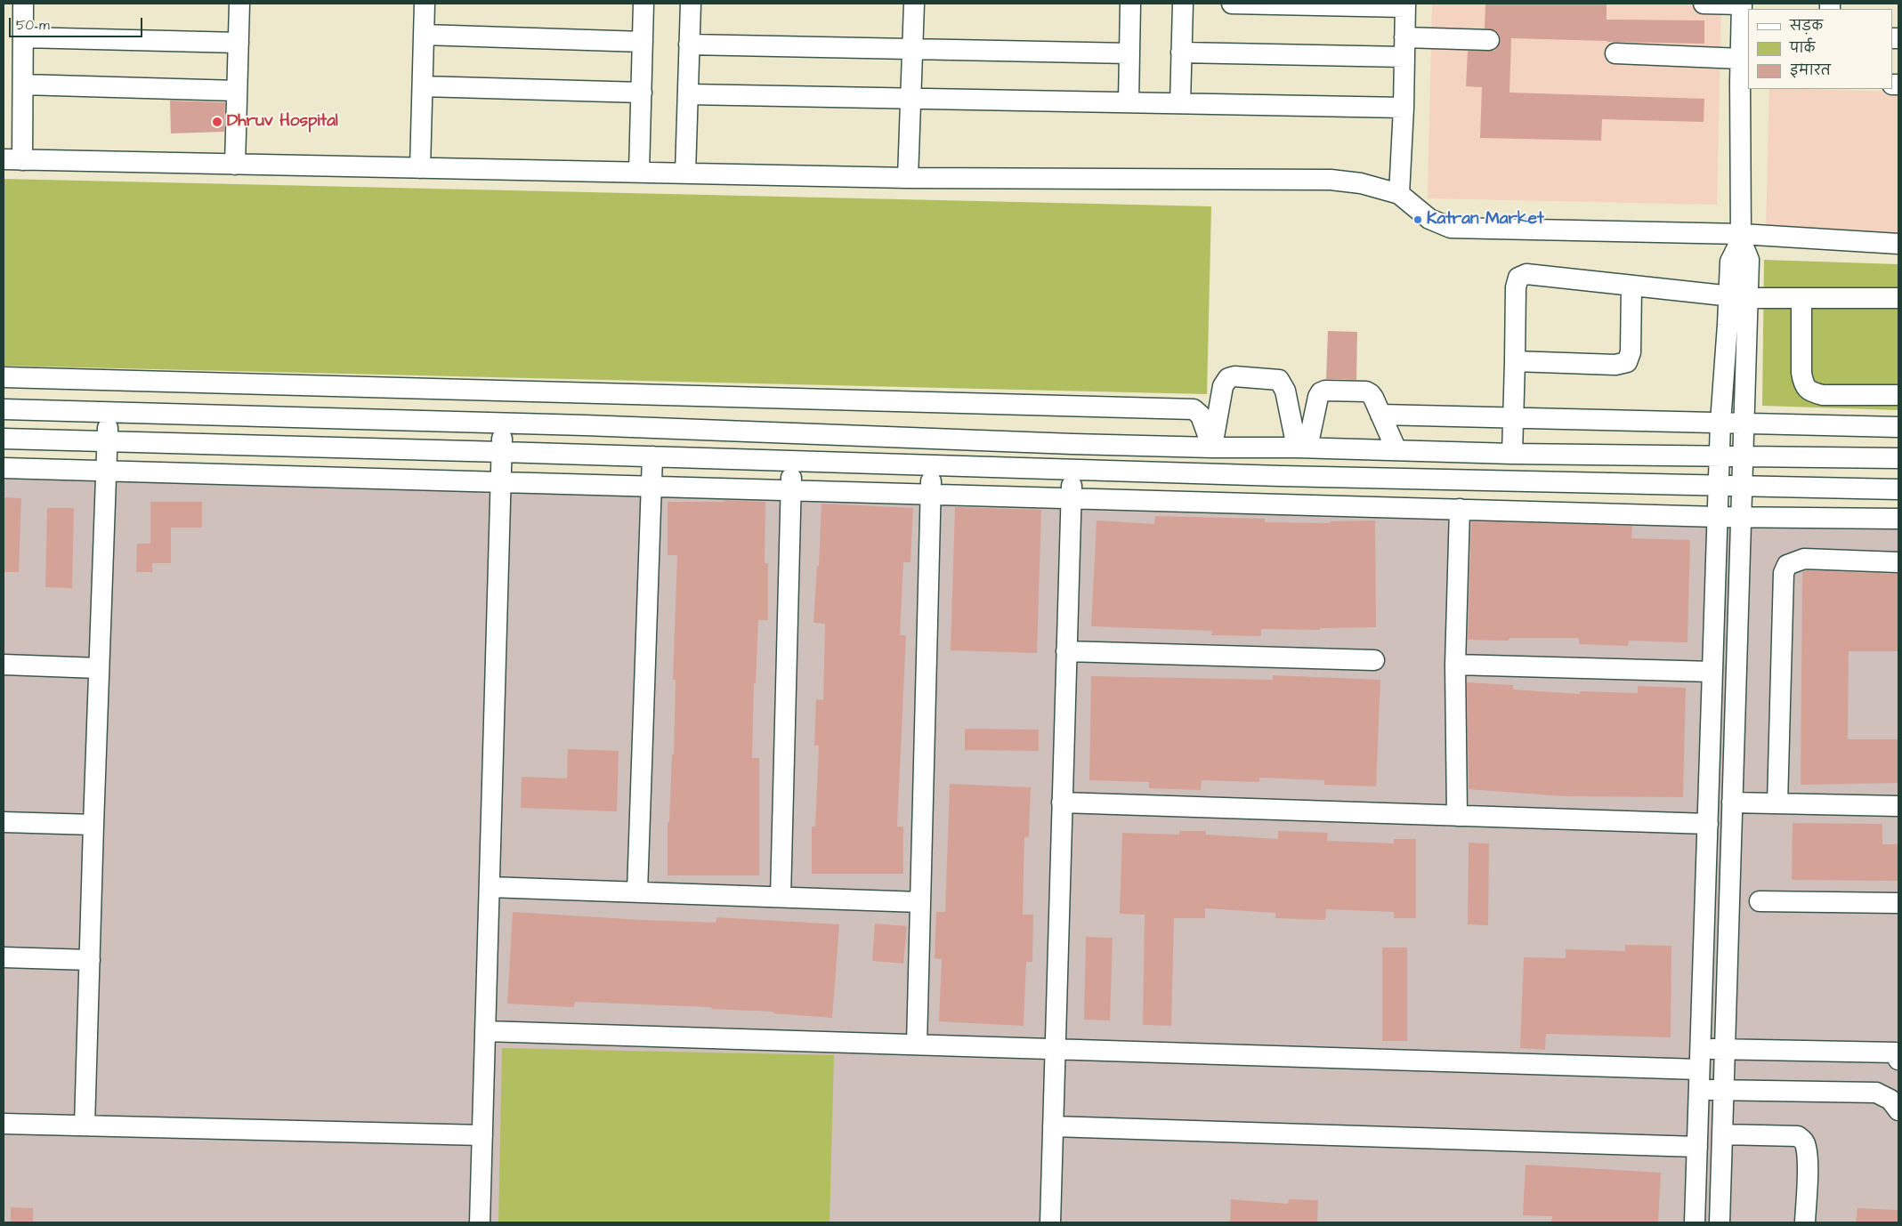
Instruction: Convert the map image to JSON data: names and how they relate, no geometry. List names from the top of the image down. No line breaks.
{"places":["Dhruv Hospital","Katran Market"],"legend":["सड़क","पार्क","इमारत"],"scale_bar":"50 m"}
